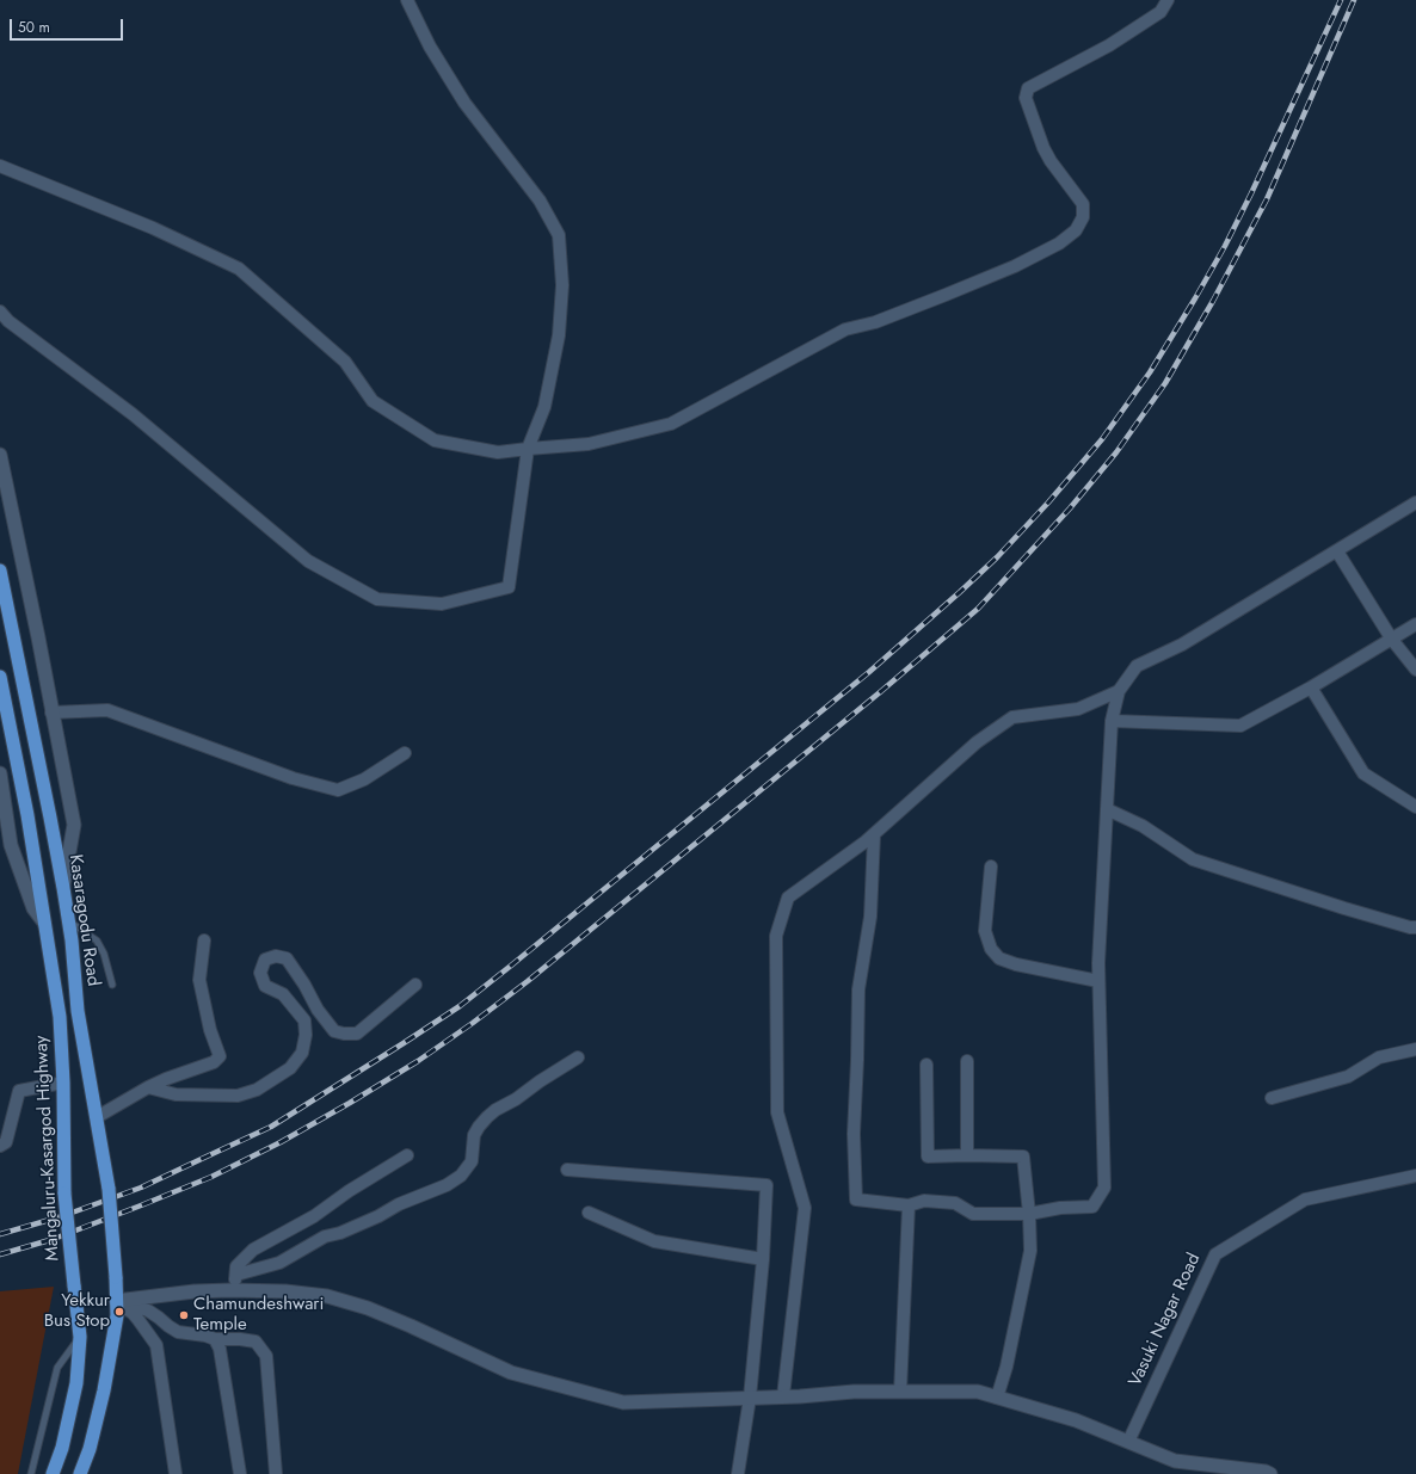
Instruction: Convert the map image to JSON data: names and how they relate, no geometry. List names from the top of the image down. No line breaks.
{"streets":{"highway":["Kasaragodu Road","Mangaluru-Kasargod Highway"],"street":["Vasuki Nagar Road"]},"places":["Yekkur Bus Stop","Chamundeshwari Temple"],"scale_bar":"50 m"}
